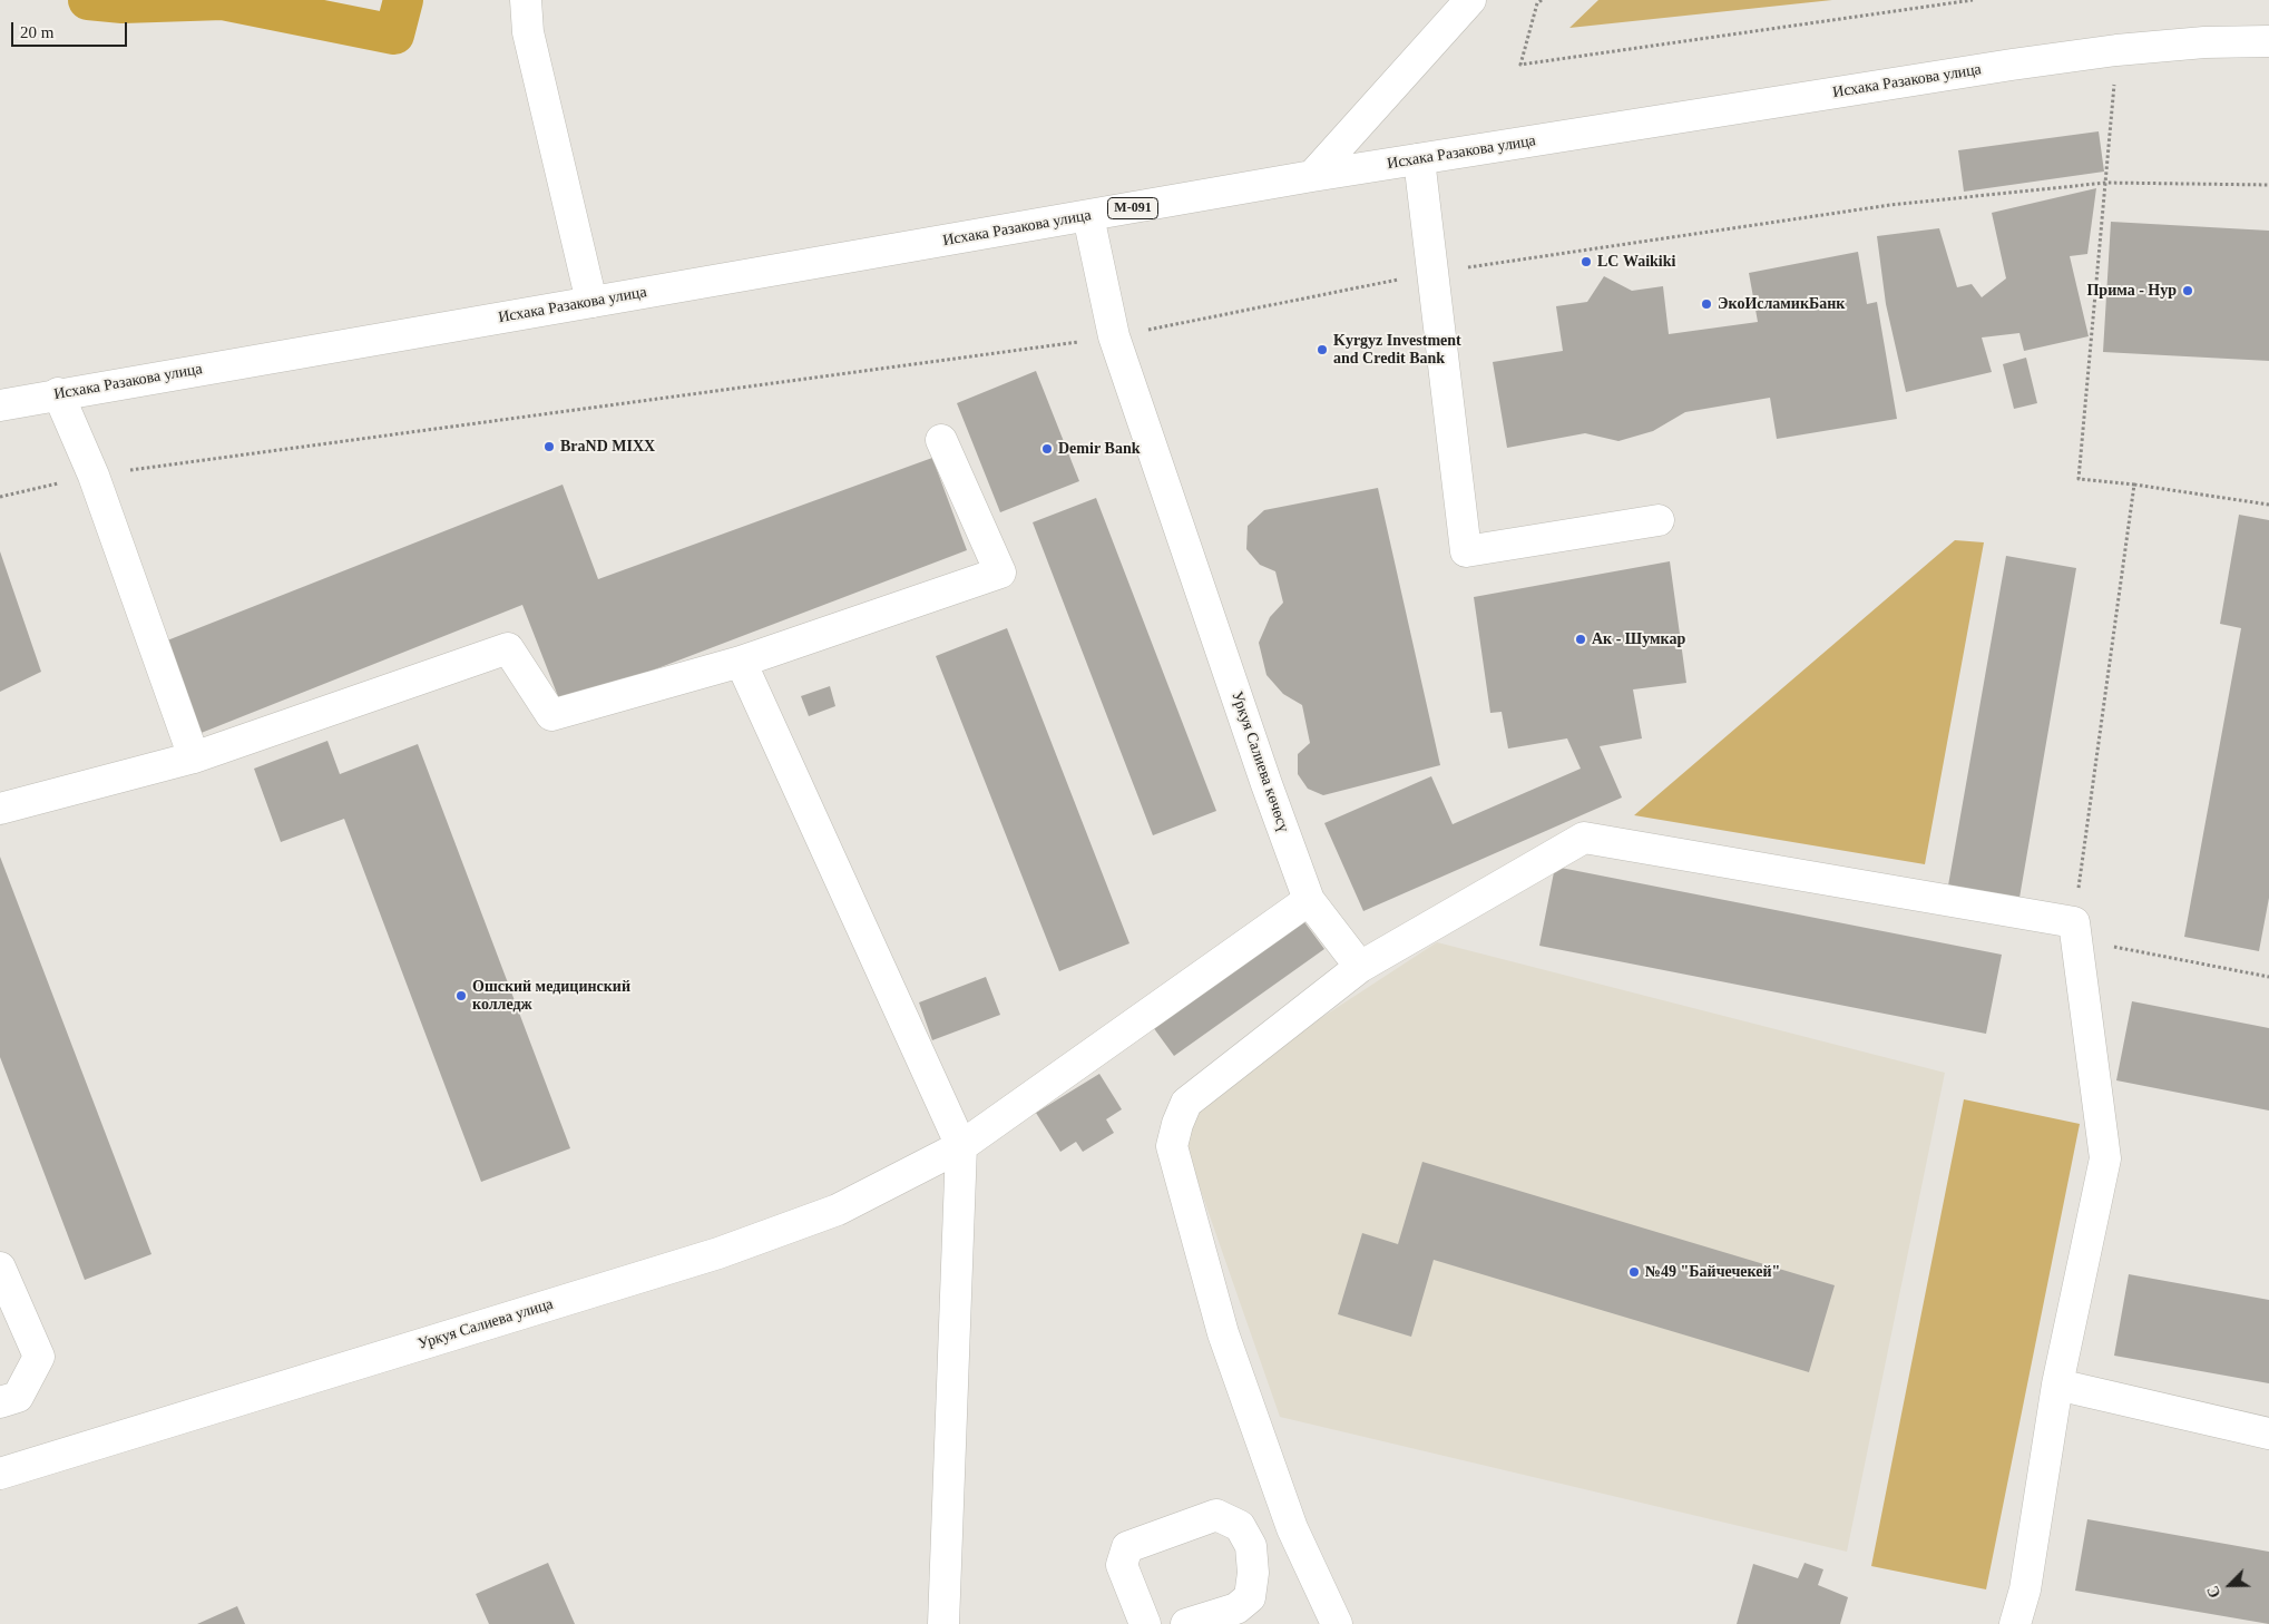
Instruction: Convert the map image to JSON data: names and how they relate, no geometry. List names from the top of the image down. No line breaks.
{"streets":{"street":["Исхака Разакова улица","М-091","Уркуя Салиева көчөсү","Уркуя Салиева улица"]},"crossings":[["Исхака Разакова улица","Уркуя Салиева көчөсү"]],"places":["LC Waikiki","Прима - Нур","ЭкоИсламикБанк","Kyrgyz Investment and Credit Bank","BraND MIXX","Demir Bank","Ак - Шумкар","Ошский медицинский колледж","№49 \"Байчечекей\""],"scale_bar":"20 m","north":"bottom left"}
